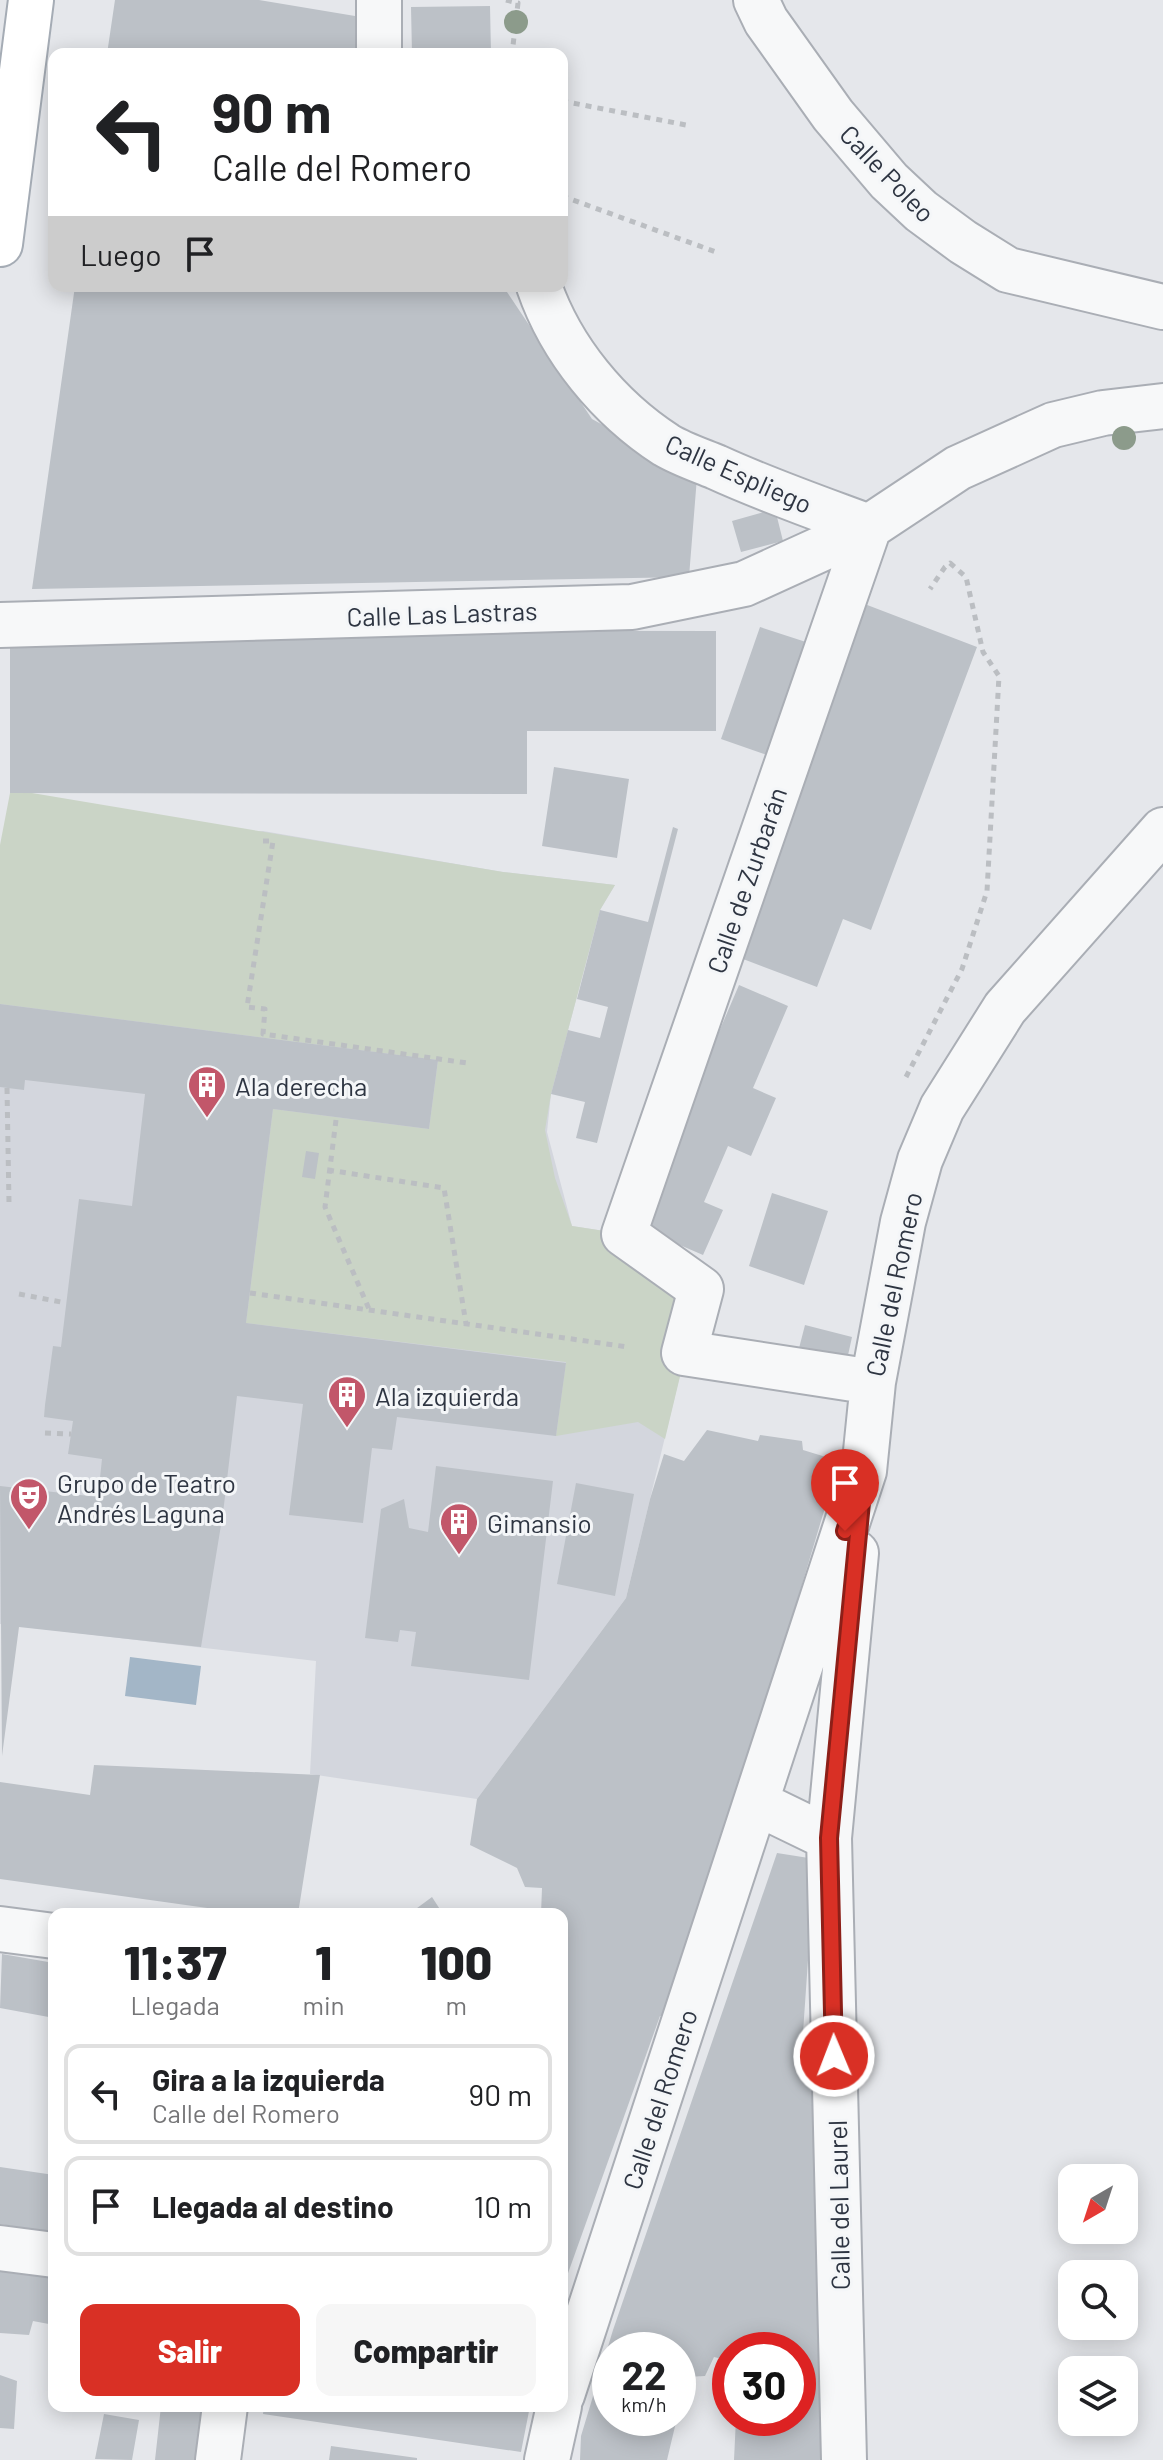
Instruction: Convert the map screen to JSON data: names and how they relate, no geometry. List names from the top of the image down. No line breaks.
{"streets":{"street":["Calle Poleo","Calle Espliego","Calle Las Lastras","Calle de Zurbarán","Calle del Romero","Calle del Laurel"]},"crossings":[["Calle Espliego","Calle Las Lastras"],["Calle Espliego","Calle de Zurbarán"],["Calle Las Lastras","Calle de Zurbarán"],["Calle de Zurbarán","Calle del Romero"],["Calle del Romero","Calle del Laurel"]],"places":{"building":["Ala derecha","Ala izquierda","Gimansio"],"theatre":["Grupo de Teatro Andrés Laguna"]},"north":"bottom left","page":{"turn":["90 m","Calle del Romero"],"then":"Luego","eta":["11:37","Llegada","1","min","100","m"],"list":[{"name":"Gira a la izquierda","note":"Calle del Romero","value":"90 m"},{"name":"Llegada al destino","value":"10 m"}],"buttons":["Salir","Compartir"],"speed":"22 km/h","limit":"30"}}
